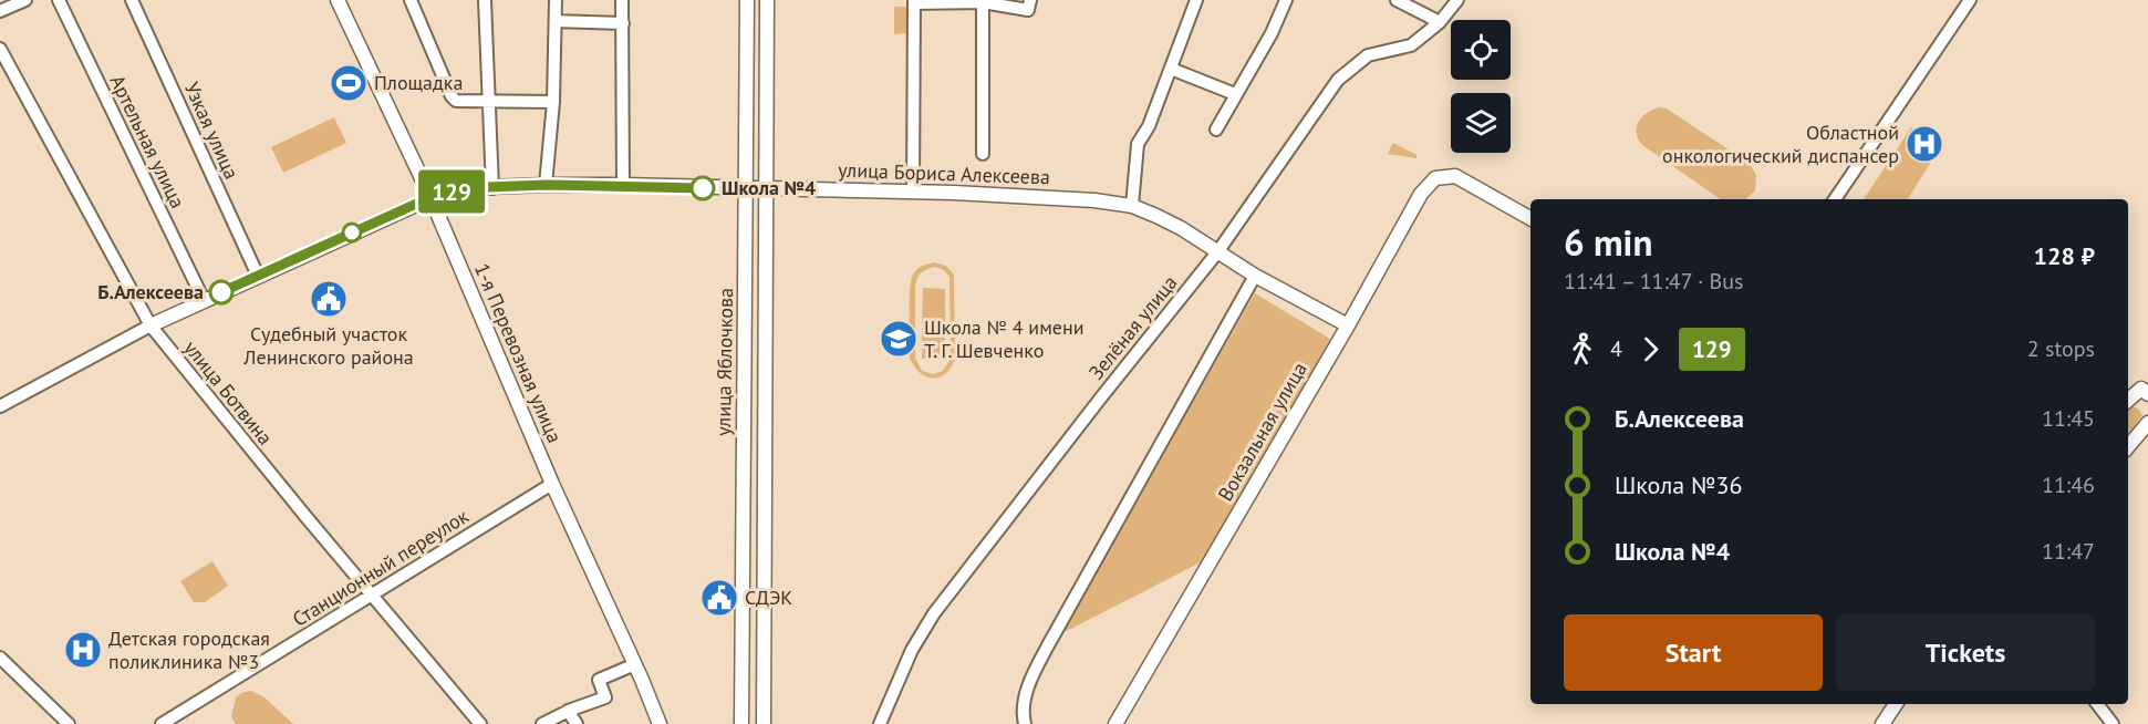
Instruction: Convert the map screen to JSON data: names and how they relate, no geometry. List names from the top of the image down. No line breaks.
{"streets":{"main road":["улица Бориса Алексеева","1-я Перевозная улица","улица Яблочкова","Вокзальная улица"],"street":["Узкая улица","Артельная улица","Зелёная улица","улица Ботвина","Станционный переулок"]},"crossings":[["Узкая улица","улица Бориса Алексеева"],["Артельная улица","улица Бориса Алексеева"],["улица Бориса Алексеева","Зелёная улица"],["улица Бориса Алексеева","1-я Перевозная улица"],["улица Бориса Алексеева","улица Яблочкова"],["улица Бориса Алексеева","улица Ботвина"],["улица Бориса Алексеева","Вокзальная улица"],["1-я Перевозная улица","Станционный переулок"],["улица Ботвина","Станционный переулок"]],"places":{"sports":["Площадка"],"hospital":["Областной онкологический диспансер","Детская городская поликлиника №3"],"other":["Школа №4","Б.Алексеева"],"public building":["Судебный участок Ленинского района","СДЭК"],"school or university":["Школа № 4 имени Т. Г. Шевченко"]},"lines":["bus line 129"],"page":{"on_map":"129","heading":["6 min","11:41 – 11:47 · Bus","128 ₽"],"legs":["4","129","2 stops"],"list":[{"name":"Б.Алексеева","value":"11:45"},{"name":"Школа №36","value":"11:46"},{"name":"Школа №4","value":"11:47"}],"buttons":["Start","Tickets"]}}
